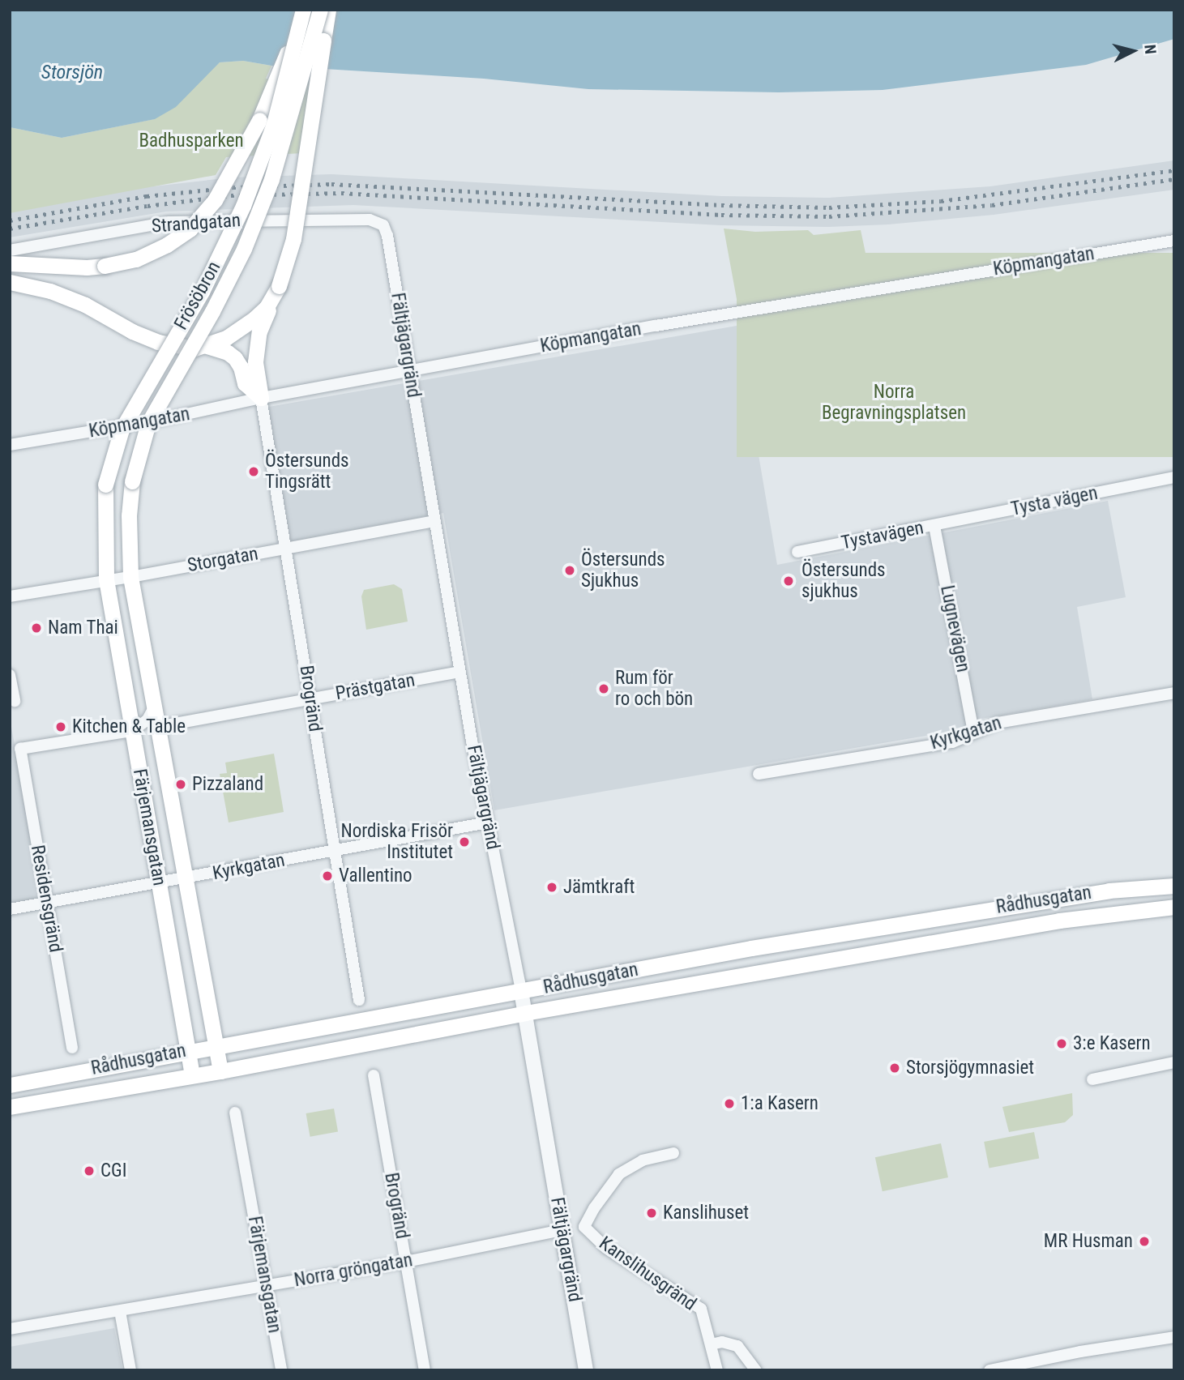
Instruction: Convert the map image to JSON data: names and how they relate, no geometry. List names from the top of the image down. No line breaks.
{"streets":{"main road":["Frösöbron","Färjemansgatan","Rådhusgatan"],"street":["Strandgatan","Köpmangatan","Fältjägargränd","Tysta vägen","Tystavägen","Storgatan","Lugnevägen","Prästgatan","Brogränd","Kyrkgatan","Residensgränd","Norra gröngatan","Kanslihusgränd"]},"crossings":[["Strandgatan","Fältjägargränd"],["Köpmangatan","Fältjägargränd"],["Köpmangatan","Brogränd"],["Frösöbron","Storgatan"],["Frösöbron","Färjemansgatan"],["Fältjägargränd","Storgatan"],["Fältjägargränd","Prästgatan"],["Fältjägargränd","Kyrkgatan"],["Fältjägargränd","Rådhusgatan"],["Fältjägargränd","Norra gröngatan"],["Tysta vägen","Tystavägen"],["Tysta vägen","Lugnevägen"],["Tystavägen","Lugnevägen"],["Storgatan","Brogränd"],["Storgatan","Färjemansgatan"],["Lugnevägen","Kyrkgatan"],["Prästgatan","Brogränd"],["Prästgatan","Färjemansgatan"],["Brogränd","Kyrkgatan"],["Brogränd","Norra gröngatan"],["Kyrkgatan","Färjemansgatan"],["Kyrkgatan","Residensgränd"],["Färjemansgatan","Residensgränd"],["Färjemansgatan","Rådhusgatan"],["Färjemansgatan","Norra gröngatan"]],"water":["Storsjön"],"parks":["Badhusparken","Norra Begravningsplatsen"],"places":["Östersunds Tingsrätt","Östersunds Sjukhus","Östersunds sjukhus","Nam Thai","Rum för ro och bön","Kitchen & Table","Pizzaland","Nordiska Frisör Institutet","Vallentino","Jämtkraft","3:e Kasern","Storsjögymnasiet","1:a Kasern","CGI","Kanslihuset","MR Husman"],"north":"right"}
